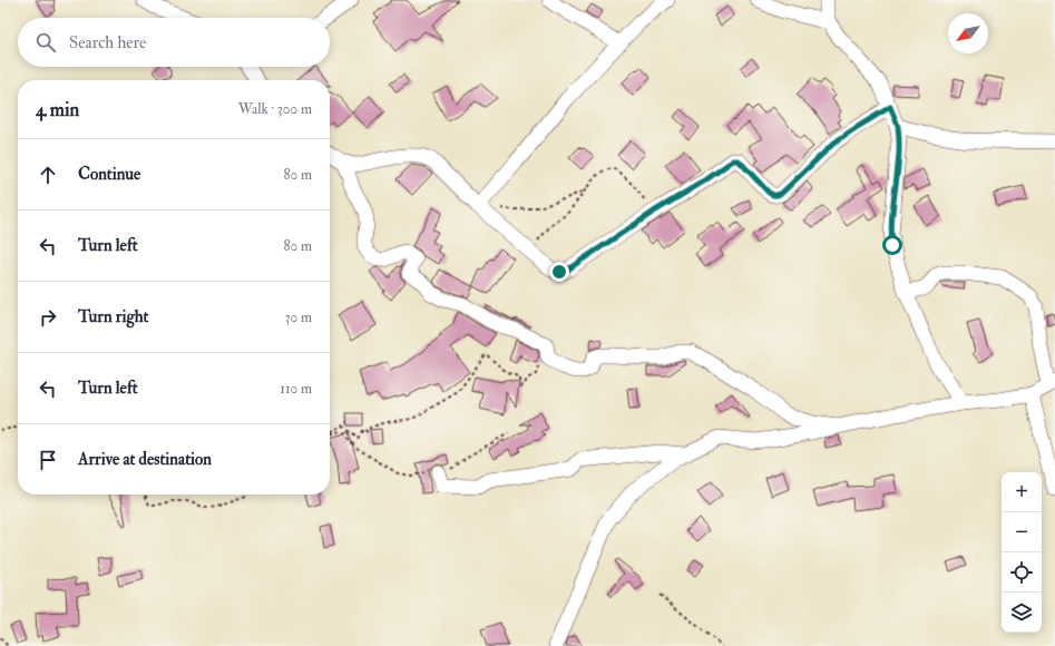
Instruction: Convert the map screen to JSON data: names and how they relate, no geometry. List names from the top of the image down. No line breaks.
{"north":"bottom left","page":{"search":"Search here","heading":["4 min","Walk · 300 m"],"list":[["Continue","80 m"],["Turn left","80 m"],["Turn right","30 m"],["Turn left","110 m"],"Arrive at destination"],"map_buttons":["+","−"]}}
